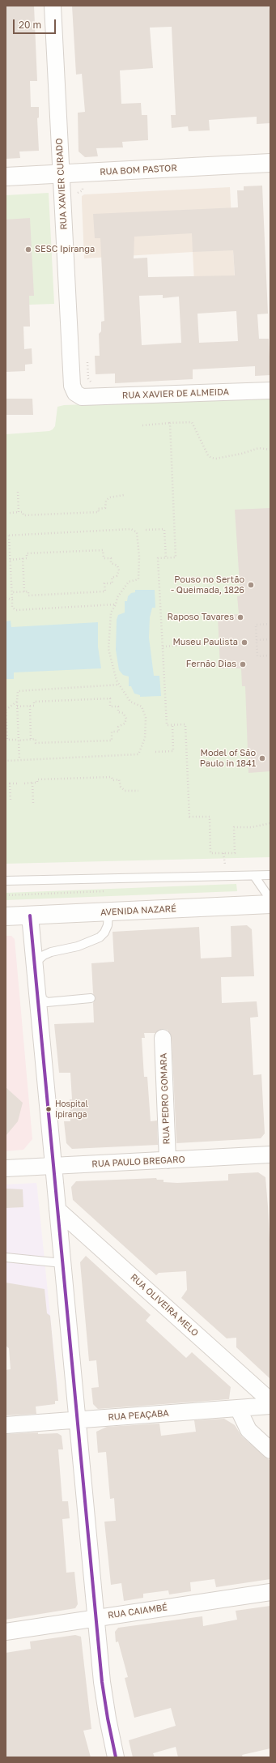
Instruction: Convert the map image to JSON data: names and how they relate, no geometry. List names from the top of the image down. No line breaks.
{"streets":{"main road":["RUA BOM PASTOR","AVENIDA NAZARÉ"],"street":["RUA XAVIER CURADO","RUA XAVIER DE ALMEIDA","RUA PEDRO GOMARA","RUA PAULO BREGARO","RUA OLIVEIRA MELO","RUA PEAÇABA","RUA CAIAMBÉ"]},"crossings":[["RUA BOM PASTOR","RUA XAVIER CURADO"],["RUA XAVIER CURADO","RUA XAVIER DE ALMEIDA"],["RUA PEDRO GOMARA","RUA PAULO BREGARO"]],"places":["SESC Ipiranga","Pouso no Sertão - Queimada, 1826","Raposo Tavares","Museu Paulista","Fernão Dias","Model of São Paulo in 1841","Hospital Ipiranga"],"scale_bar":"20 m"}
